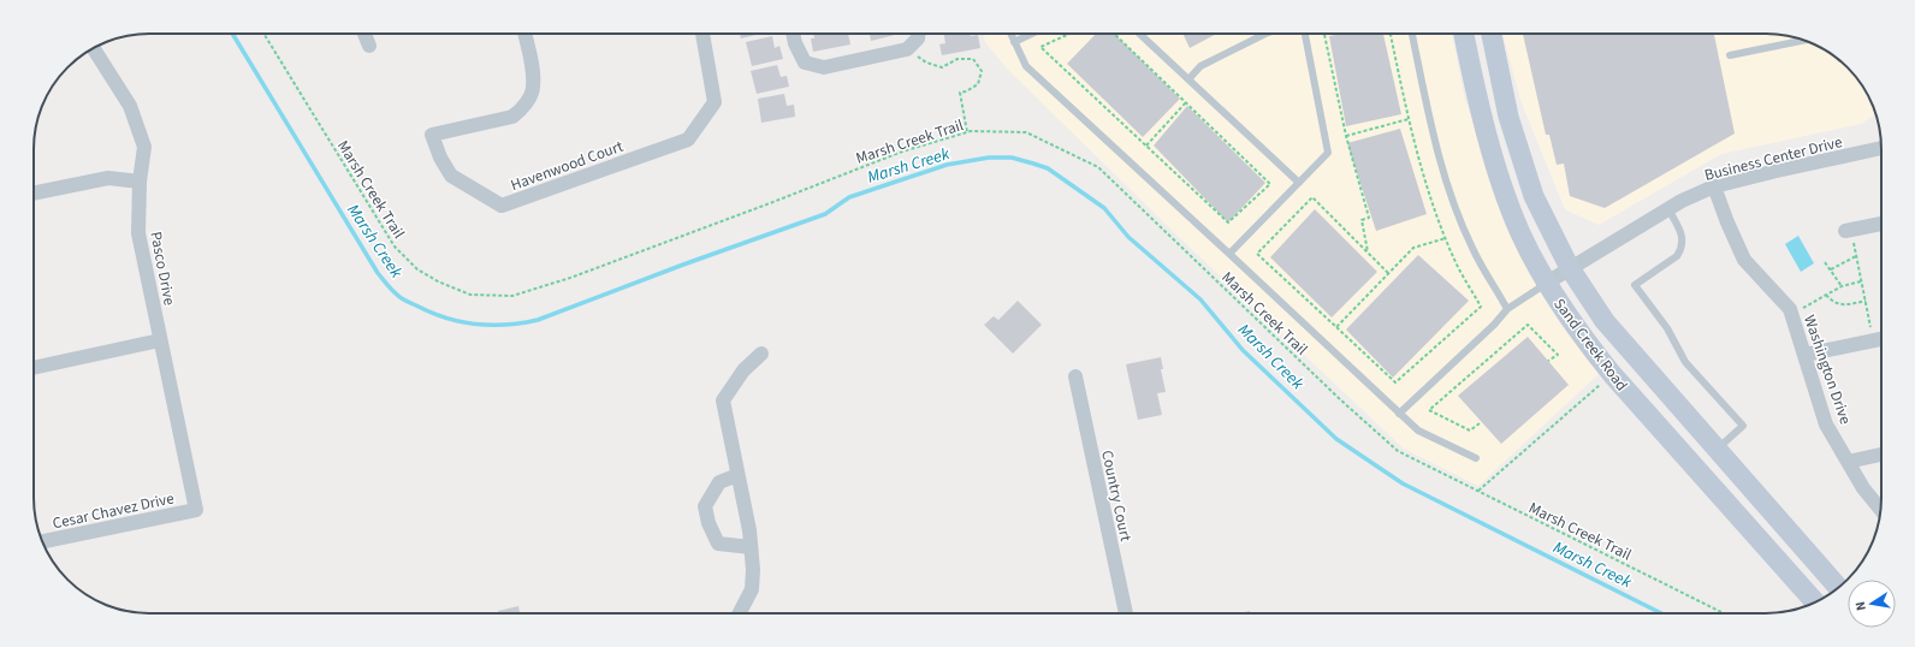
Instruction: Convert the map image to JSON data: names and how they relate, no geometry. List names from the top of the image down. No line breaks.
{"streets":{"main road":["Sand Creek Road"],"street":["Business Center Drive","Havenwood Court","Pasco Drive","Washington Drive","Country Court","Cesar Chavez Drive"],"path":["Marsh Creek Trail"]},"crossings":[["Business Center Drive","Sand Creek Road"],["Business Center Drive","Washington Drive"],["Pasco Drive","Cesar Chavez Drive"]],"water":["Marsh Creek"],"north":"left"}
